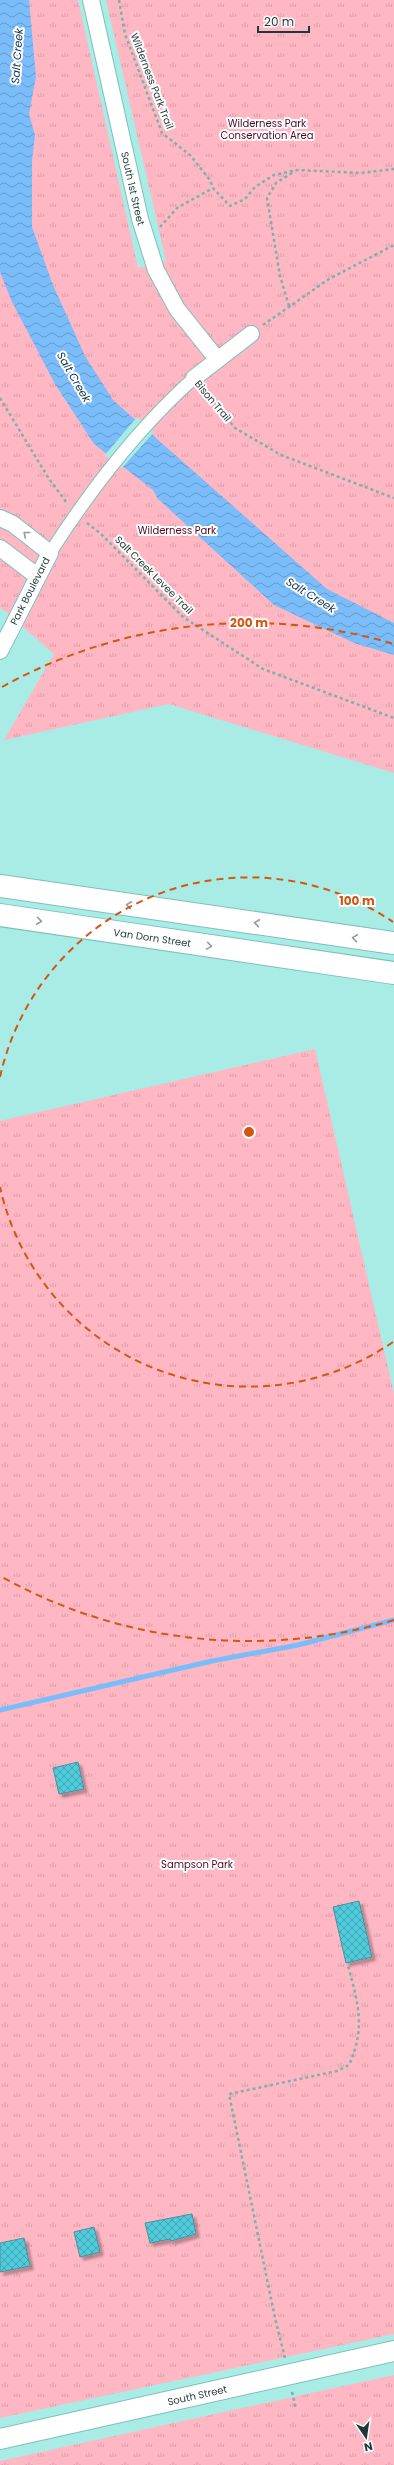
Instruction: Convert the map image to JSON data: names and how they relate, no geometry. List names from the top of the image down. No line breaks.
{"streets":{"main road":["Van Dorn Street"],"street":["South 1st Street","Bison Trail","Park Boulevard","South Street"],"path":["Wilderness Park Trail","Salt Creek Levee Trail"]},"crossings":[["Bison Trail","Salt Creek Levee Trail"],["Bison Trail","Park Boulevard"]],"water":["Salt Creek"],"parks":["Wilderness Park Conservation Area","Wilderness Park","Sampson Park"],"scale_bar":"20 m","north":"bottom","rings":["200 m","100 m"]}
